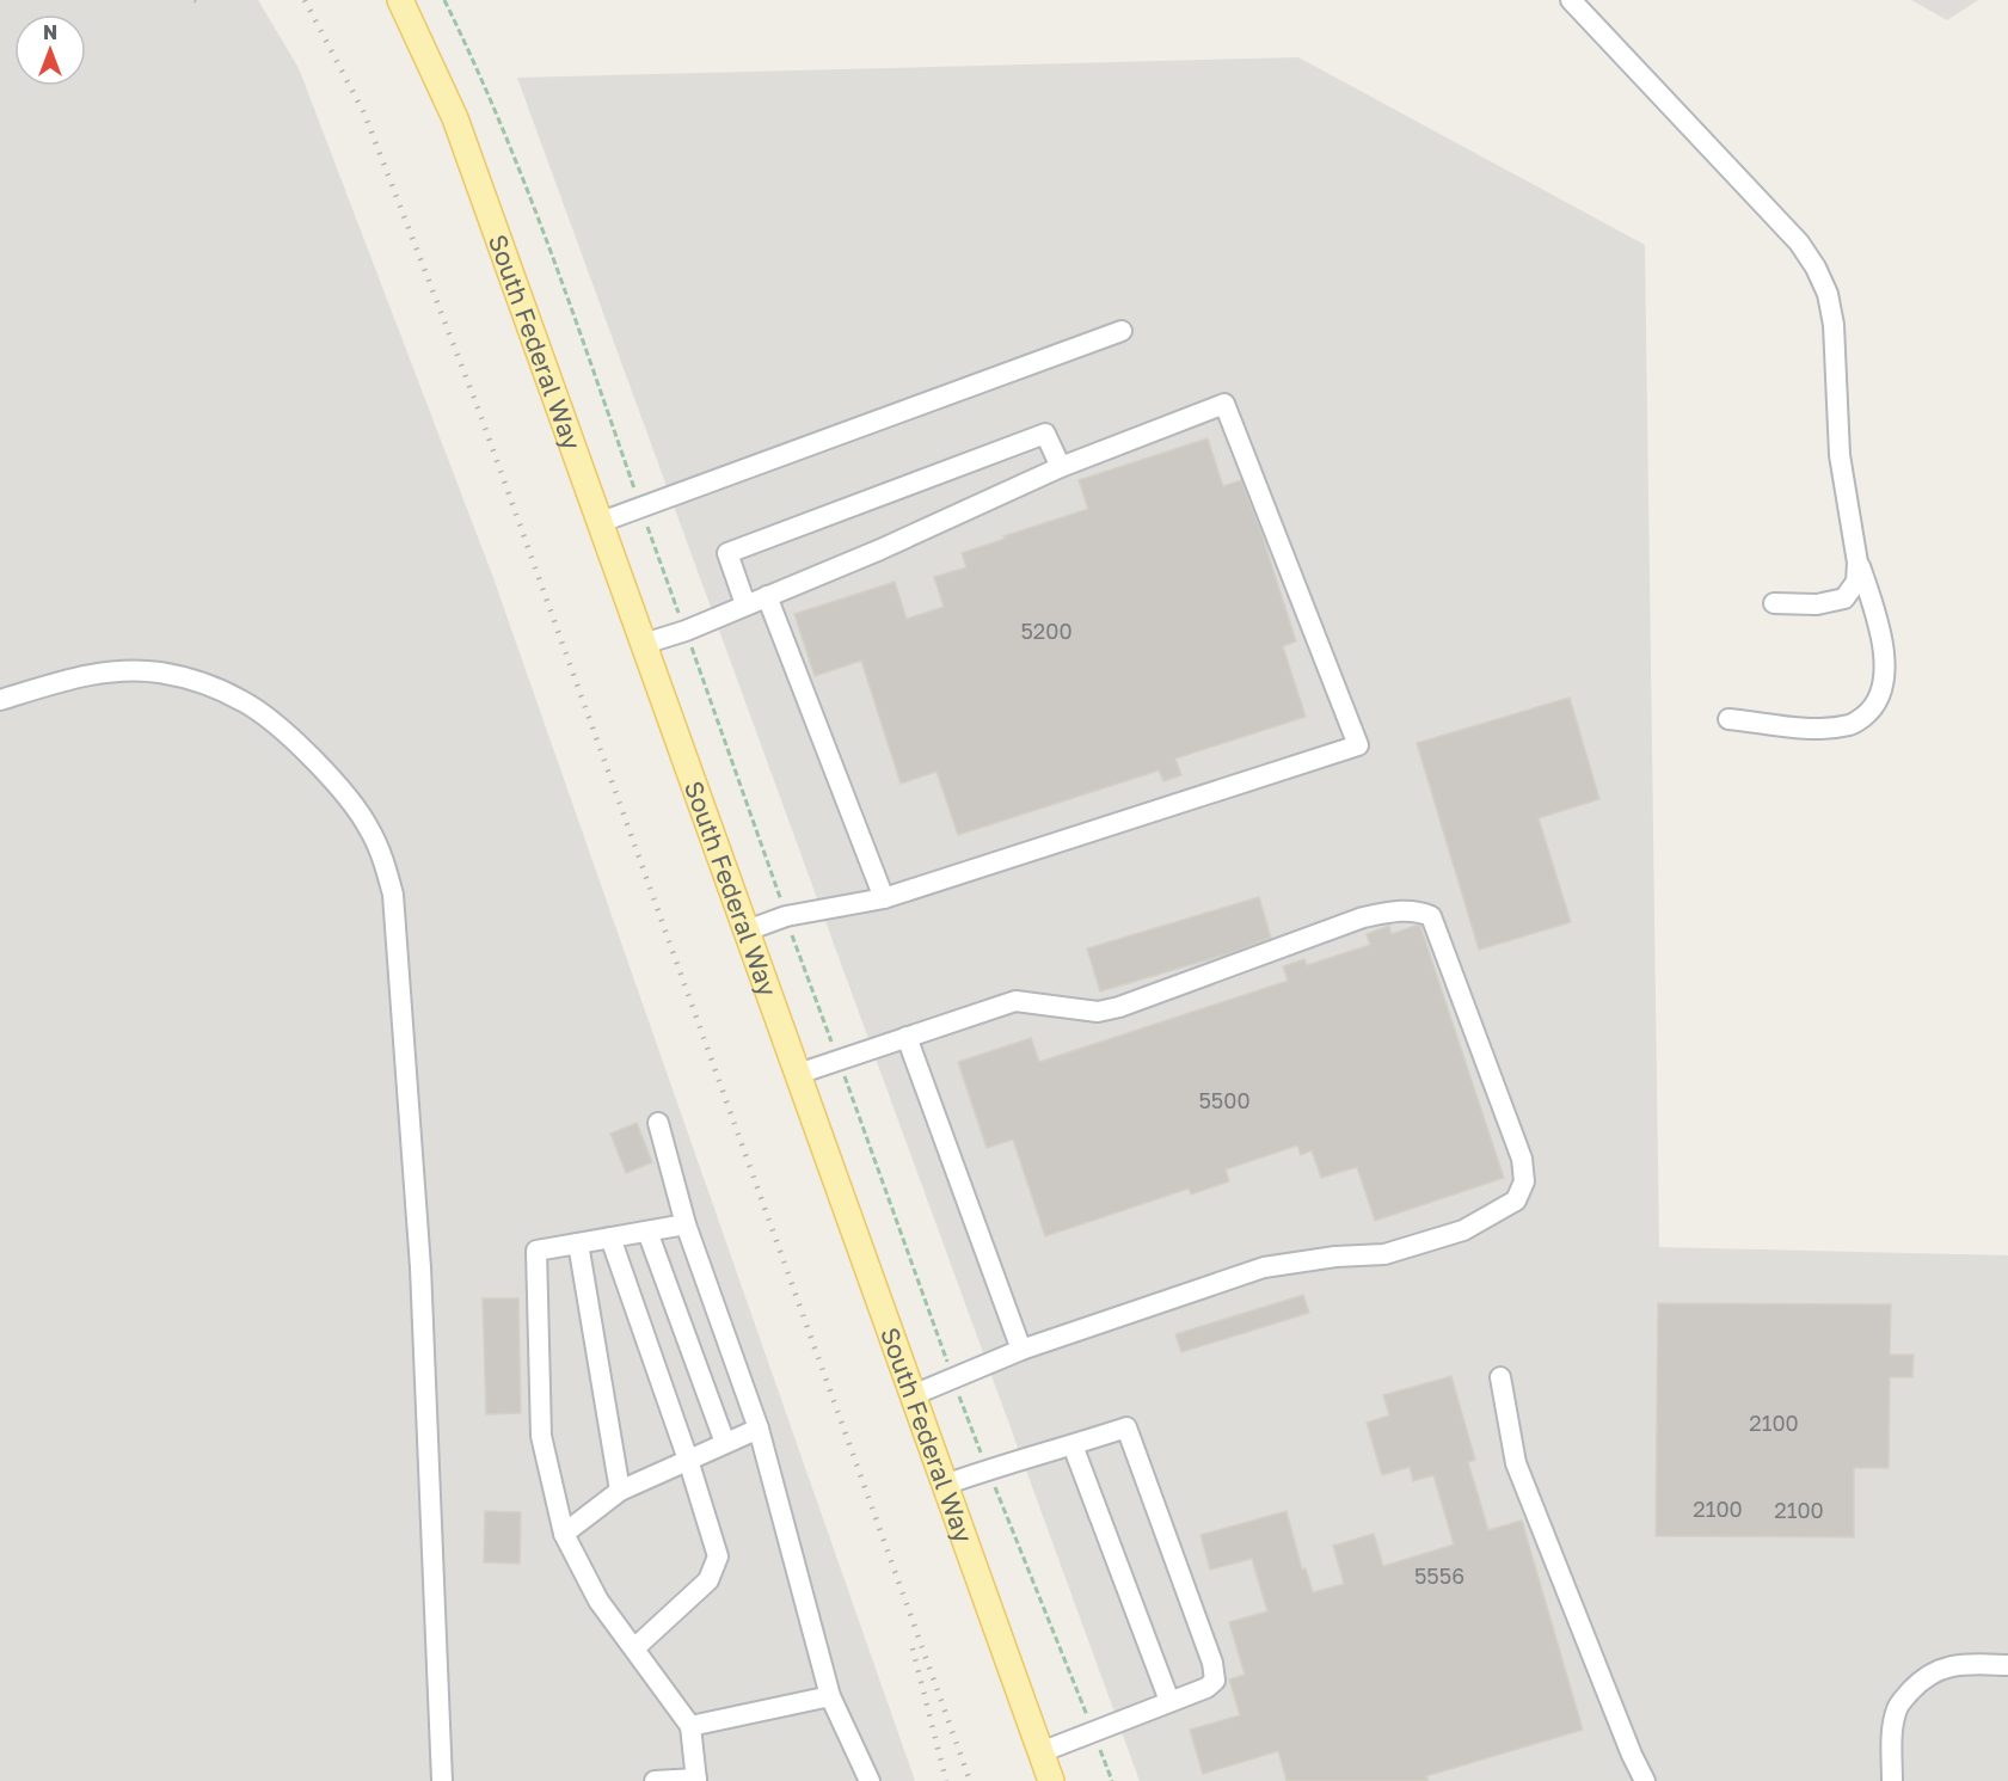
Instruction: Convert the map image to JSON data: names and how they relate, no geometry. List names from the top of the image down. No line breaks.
{"streets":{"main road":["South Federal Way"]},"house_numbers":["5200","5500","2100","2100","2100","5556"],"north":"top"}
